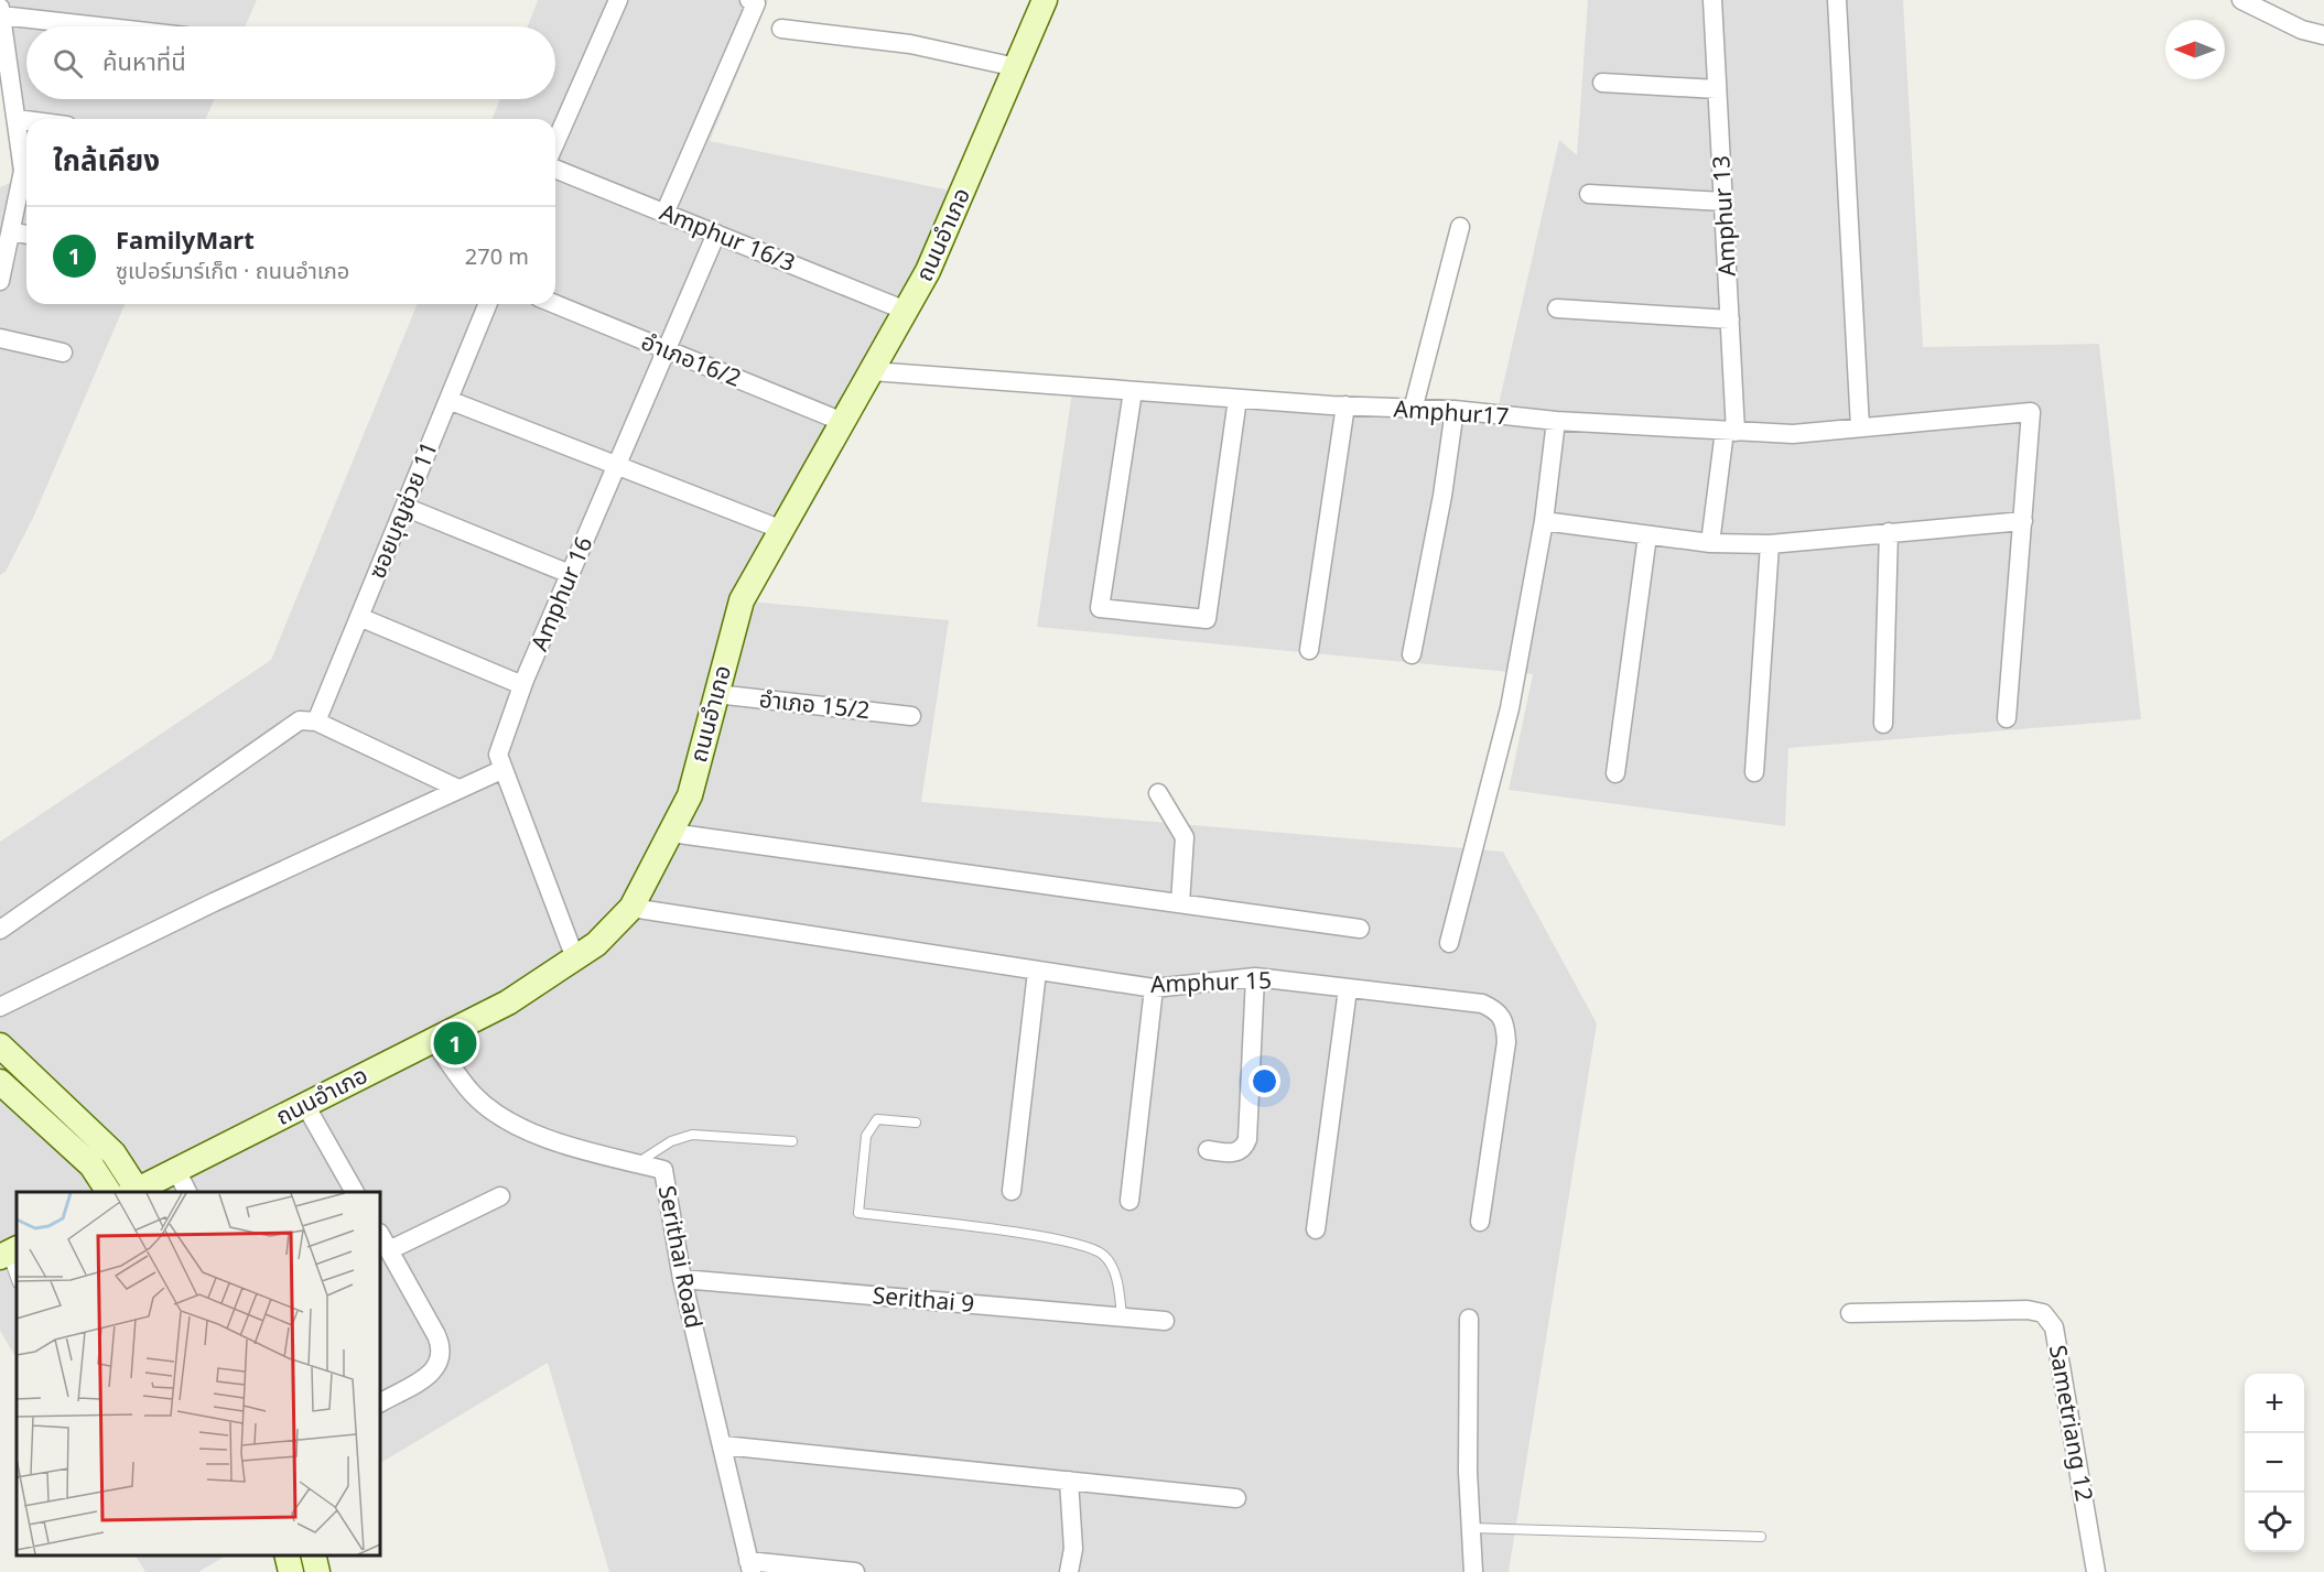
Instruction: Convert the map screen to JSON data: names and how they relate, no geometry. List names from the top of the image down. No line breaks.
{"streets":{"street":["Amphur 13","ถนนอำเภอ","Amphur 16/3","อำเภอ16/2","Amphur17","ซอยบุญช่วย 11","Amphur 16","อำเภอ 15/2","Amphur 15","Serithai Road","Serithai 9","Sametriang 12"]},"crossings":[["Amphur 13","Amphur17"],["ถนนอำเภอ","Amphur 16/3"],["ถนนอำเภอ","อำเภอ16/2"],["ถนนอำเภอ","Amphur17"],["ถนนอำเภอ","Amphur 16"],["ถนนอำเภอ","อำเภอ 15/2"],["ถนนอำเภอ","Amphur 15"],["ถนนอำเภอ","Serithai Road"],["Amphur 16/3","Amphur 16"],["อำเภอ16/2","Amphur 16"],["Serithai Road","Serithai 9"]],"north":"left","page":{"search":"ค้นหาที่นี่","heading":"ใกล้เคียง","list":[{"mark":"1","name":"FamilyMart","note":"ซูเปอร์มาร์เก็ต · ถนนอำเภอ","value":"270 m"}],"pins":"1","map_buttons":["+","−"]}}
